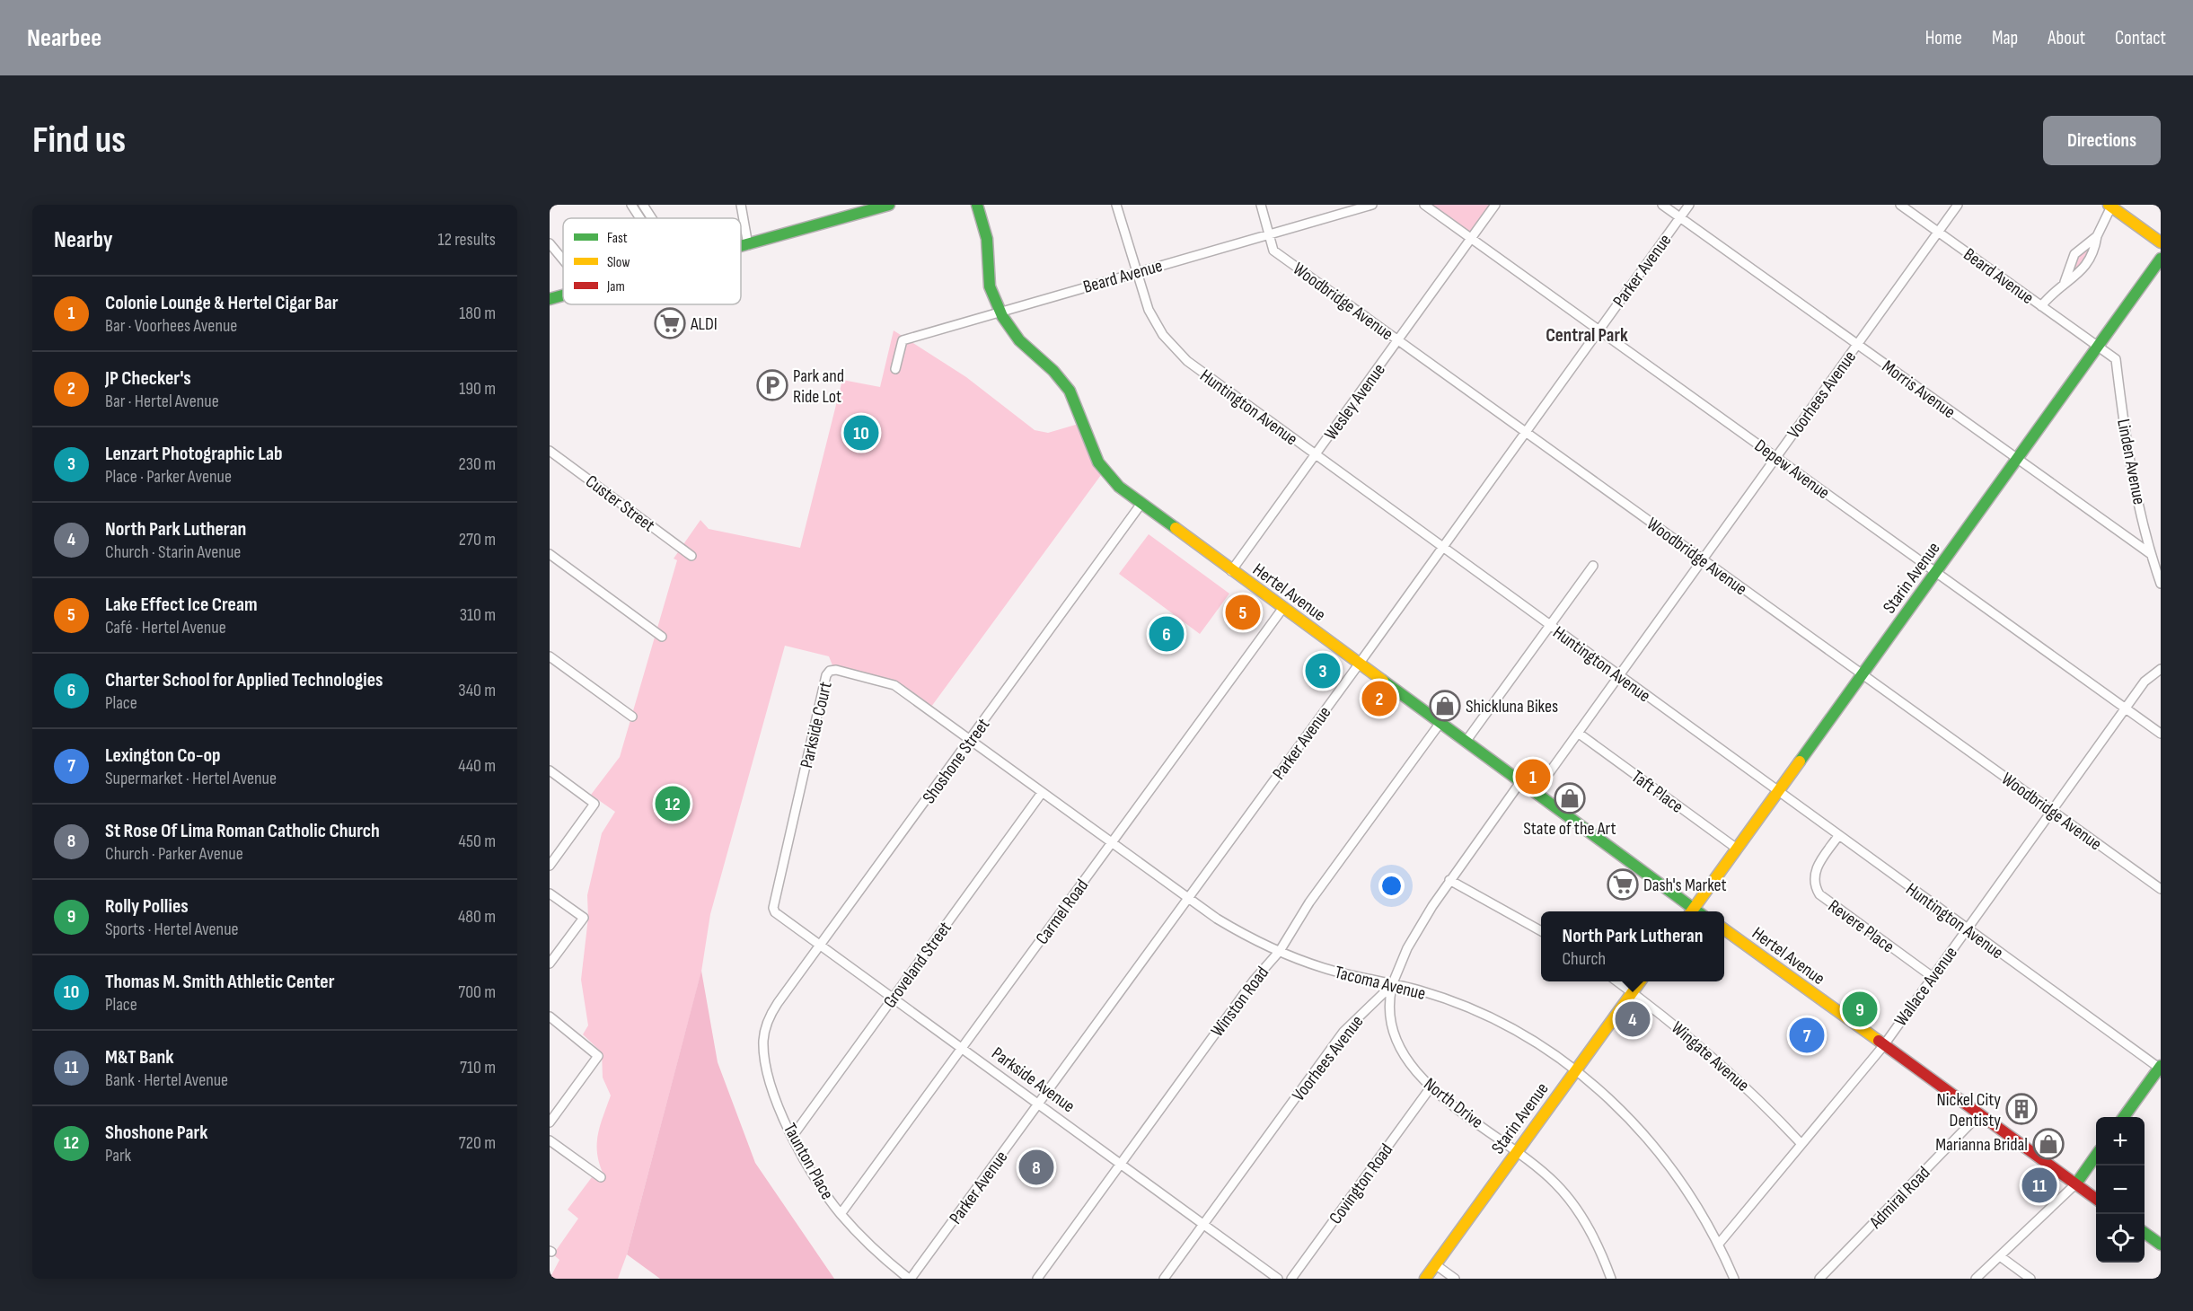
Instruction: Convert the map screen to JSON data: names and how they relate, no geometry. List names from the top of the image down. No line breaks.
{"streets":{"street":["Parker Avenue","Beard Avenue","Woodbridge Avenue","Morris Avenue","Voorhees Avenue","Wesley Avenue","Huntington Avenue","Linden Avenue","Depew Avenue","Custer Street","Starin Avenue","Hertel Avenue","Parkside Court","Shoshone Street","Taft Place","Carmel Road","Revere Place","Groveland Street","Tacoma Avenue","Wallace Avenue","Winston Road","Wingate Avenue","Parkside Avenue","North Drive","Taunton Place","Covington Road","Admiral Road"]},"crossings":[["Parker Avenue","Woodbridge Avenue"],["Parker Avenue","Morris Avenue"],["Parker Avenue","Huntington Avenue"],["Parker Avenue","Depew Avenue"],["Parker Avenue","Hertel Avenue"],["Parker Avenue","Tacoma Avenue"],["Parker Avenue","Parkside Avenue"],["Parker Avenue","Taunton Place"],["Beard Avenue","Woodbridge Avenue"],["Beard Avenue","Voorhees Avenue"],["Beard Avenue","Huntington Avenue"],["Beard Avenue","Linden Avenue"],["Beard Avenue","Starin Avenue"],["Beard Avenue","Hertel Avenue"],["Woodbridge Avenue","Voorhees Avenue"],["Woodbridge Avenue","Wesley Avenue"],["Woodbridge Avenue","Starin Avenue"],["Woodbridge Avenue","Wallace Avenue"],["Morris Avenue","Voorhees Avenue"],["Morris Avenue","Linden Avenue"],["Morris Avenue","Starin Avenue"],["Voorhees Avenue","Huntington Avenue"],["Voorhees Avenue","Depew Avenue"],["Voorhees Avenue","Hertel Avenue"],["Voorhees Avenue","Taft Place"],["Voorhees Avenue","Tacoma Avenue"],["Voorhees Avenue","Parkside Avenue"],["Voorhees Avenue","North Drive"],["Wesley Avenue","Huntington Avenue"],["Wesley Avenue","Depew Avenue"],["Wesley Avenue","Hertel Avenue"],["Huntington Avenue","Starin Avenue"],["Huntington Avenue","Revere Place"],["Huntington Avenue","Wallace Avenue"],["Linden Avenue","Starin Avenue"],["Depew Avenue","Starin Avenue"],["Depew Avenue","Wallace Avenue"],["Starin Avenue","Hertel Avenue"],["Starin Avenue","Taft Place"],["Starin Avenue","Tacoma Avenue"],["Starin Avenue","Wingate Avenue"],["Starin Avenue","North Drive"],["Hertel Avenue","Shoshone Street"],["Hertel Avenue","Carmel Road"],["Hertel Avenue","Wallace Avenue"],["Hertel Avenue","Winston Road"],["Hertel Avenue","Admiral Road"],["Parkside Court","Shoshone Street"],["Parkside Court","Tacoma Avenue"],["Parkside Court","Parkside Avenue"],["Shoshone Street","Tacoma Avenue"],["Shoshone Street","Parkside Avenue"],["Shoshone Street","Taunton Place"],["Carmel Road","Tacoma Avenue"],["Carmel Road","Parkside Avenue"],["Carmel Road","Taunton Place"],["Revere Place","Wallace Avenue"],["Groveland Street","Tacoma Avenue"],["Groveland Street","Parkside Avenue"],["Groveland Street","Taunton Place"],["Tacoma Avenue","Wallace Avenue"],["Tacoma Avenue","Winston Road"],["Tacoma Avenue","North Drive"],["Wallace Avenue","Wingate Avenue"],["Winston Road","Parkside Avenue"],["North Drive","Covington Road"]],"districts":["Central Park"],"places":{"supermarket":["ALDI","Dash's Market"],"parking":["Park and Ride Lot"],"shop":["Shickluna Bikes","State of the Art","Marianna Bridal"],"building":["Nickel City Dentisty"]},"legend":["Fast","Slow","Jam"],"page":{"header":"Nearbee","nav":["Home","Map","About","Contact"],"buttons":"Directions","title":"Find us","heading":["Nearby","12 results"],"list":[{"mark":"1","name":"Colonie Lounge & Hertel Cigar Bar","note":"Bar · Voorhees Avenue","value":"180 m"},{"mark":"2","name":"JP Checker's","note":"Bar · Hertel Avenue","value":"190 m"},{"mark":"3","name":"Lenzart Photographic Lab","note":"Place · Parker Avenue","value":"230 m"},{"mark":"4","name":"North Park Lutheran","note":"Church · Starin Avenue","value":"270 m"},{"mark":"5","name":"Lake Effect Ice Cream","note":"Café · Hertel Avenue","value":"310 m"},{"mark":"6","name":"Charter School for Applied Technologies","note":"Place","value":"340 m"},{"mark":"7","name":"Lexington Co-op","note":"Supermarket · Hertel Avenue","value":"440 m"},{"mark":"8","name":"St Rose Of Lima Roman Catholic Church","note":"Church · Parker Avenue","value":"450 m"},{"mark":"9","name":"Rolly Pollies","note":"Sports · Hertel Avenue","value":"480 m"},{"mark":"10","name":"Thomas M. Smith Athletic Center","note":"Place","value":"700 m"},{"mark":"11","name":"M&T Bank","note":"Bank · Hertel Avenue","value":"710 m"},{"mark":"12","name":"Shoshone Park","note":"Park","value":"720 m"}],"pins":["10","5","6","3","2","1","12","9","4","7","8","11"],"popup":["North Park Lutheran","Church"],"map_buttons":["+","−"]}}
